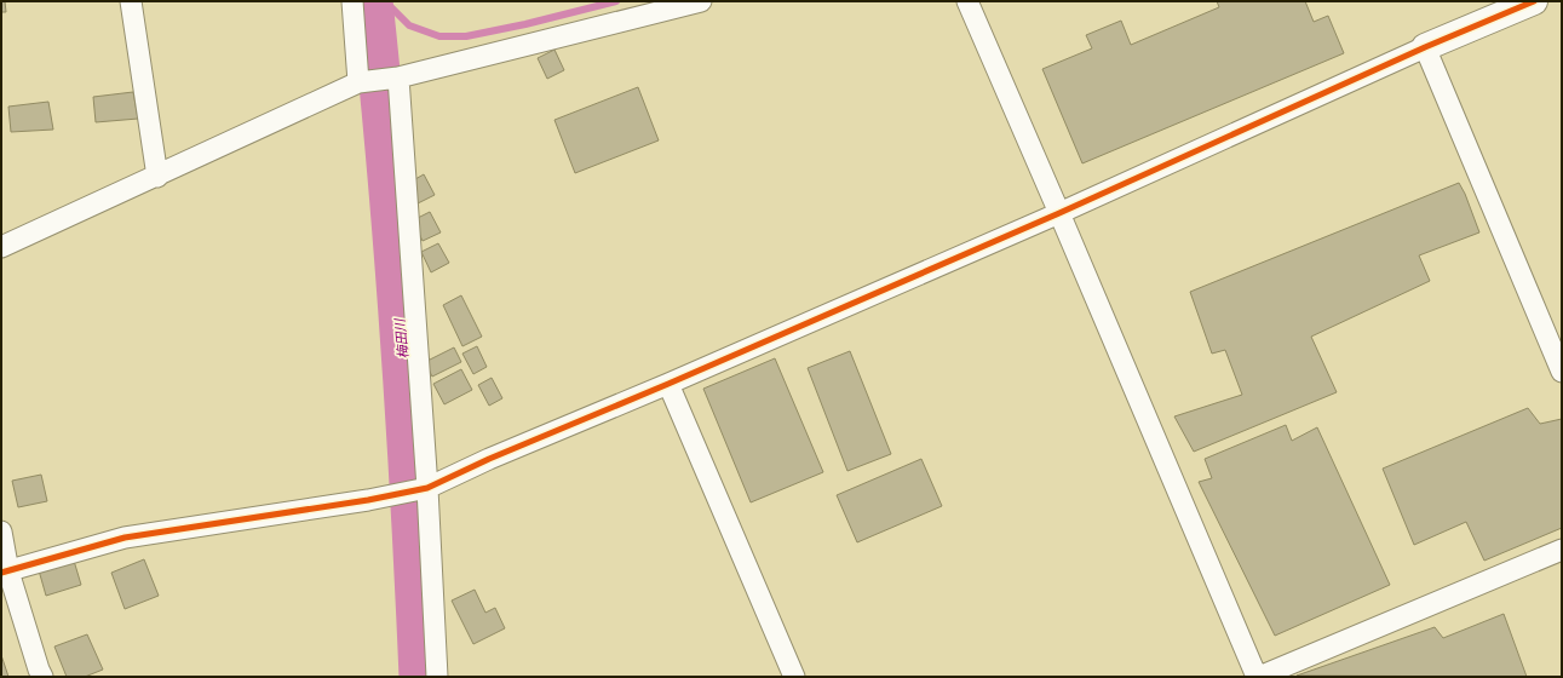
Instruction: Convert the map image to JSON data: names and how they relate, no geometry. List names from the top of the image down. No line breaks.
{"water":["梅田川"]}
